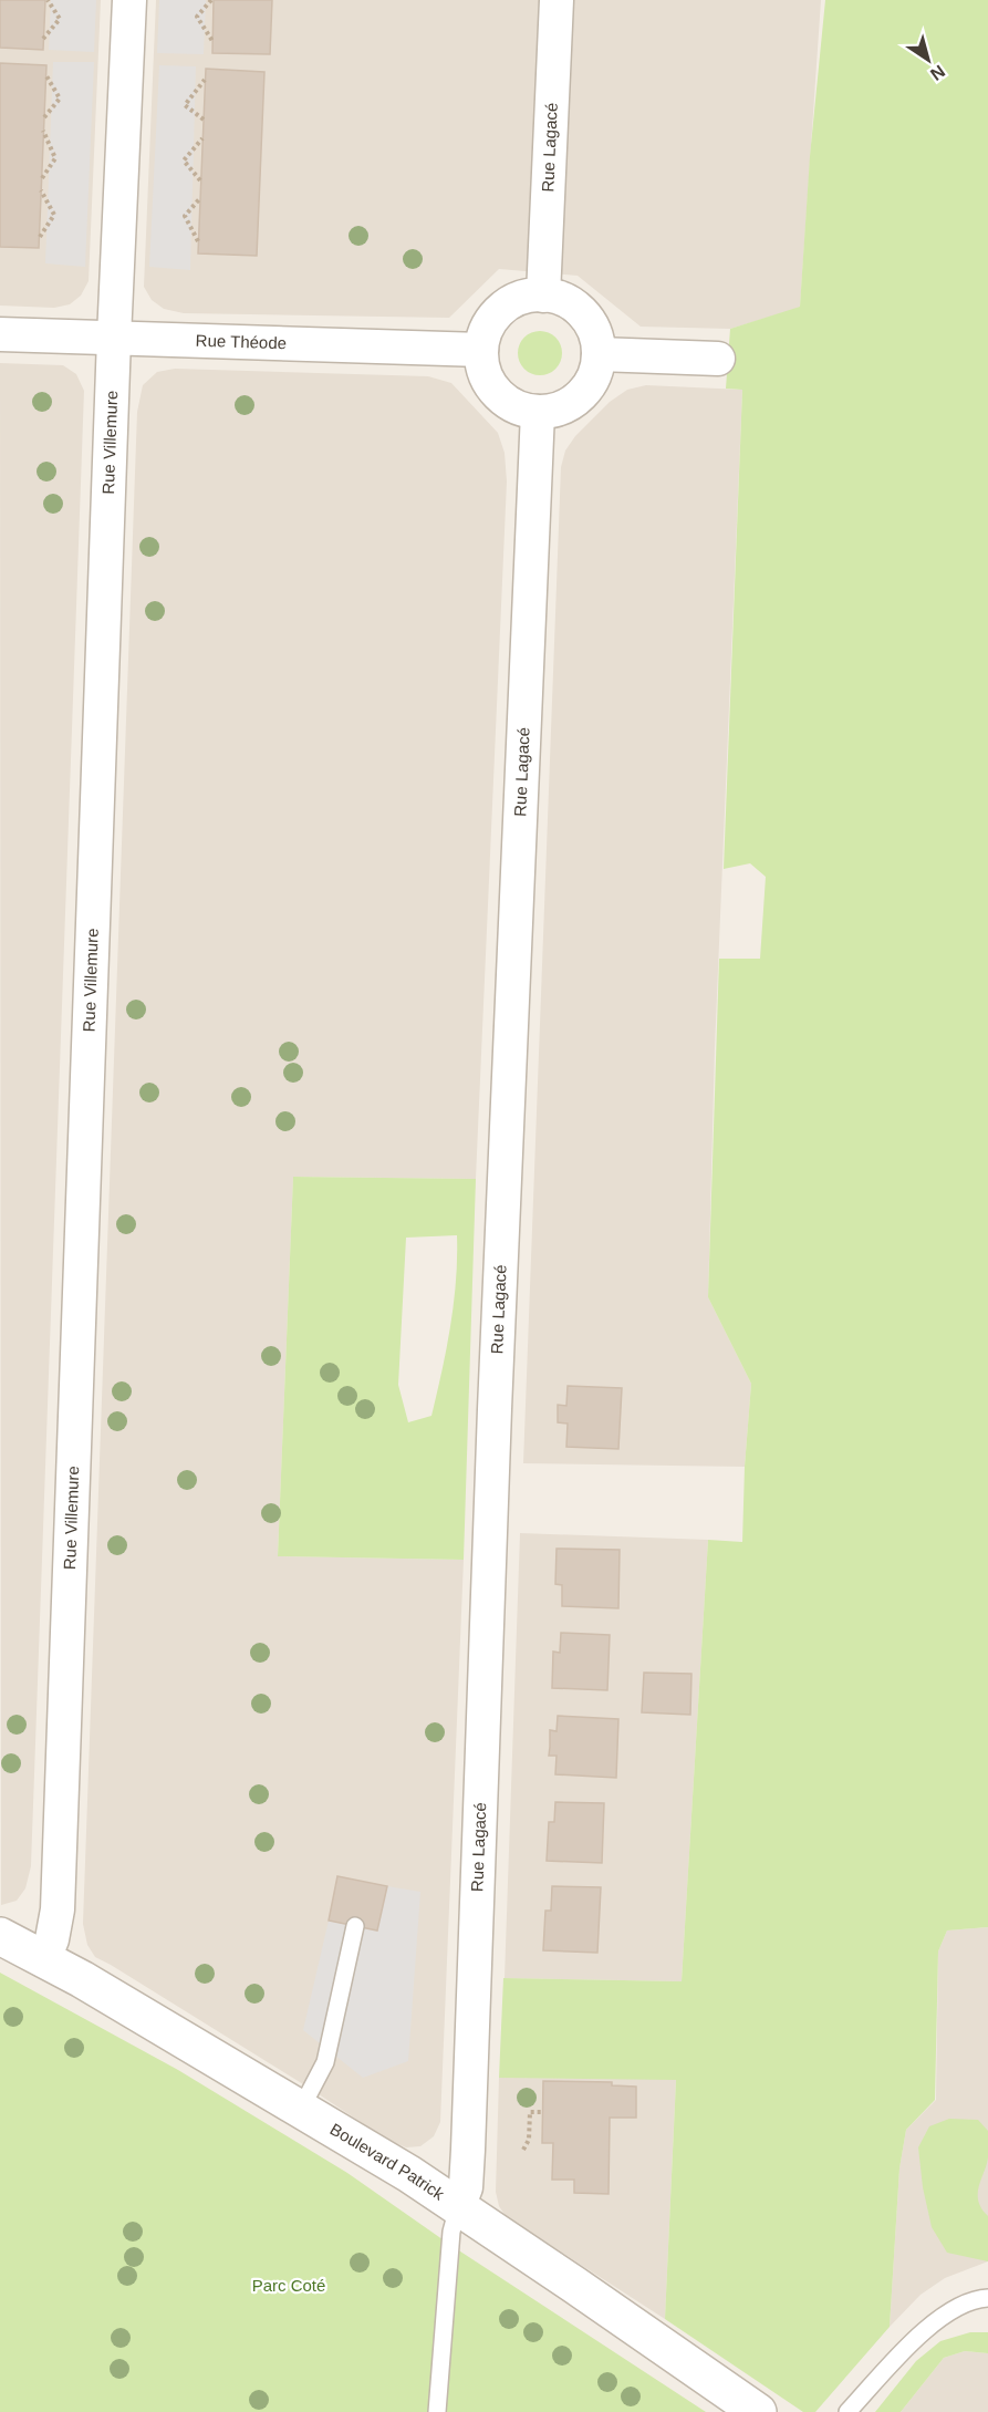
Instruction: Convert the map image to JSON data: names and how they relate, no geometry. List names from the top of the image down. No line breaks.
{"streets":{"street":["Rue Lagacé","Rue Théode","Rue Villemure","Boulevard Patrick"]},"crossings":[["Rue Lagacé","Rue Théode"],["Rue Lagacé","Boulevard Patrick"],["Rue Théode","Rue Villemure"],["Rue Villemure","Boulevard Patrick"]],"parks":["Parc Coté"],"north":"bottom right"}
